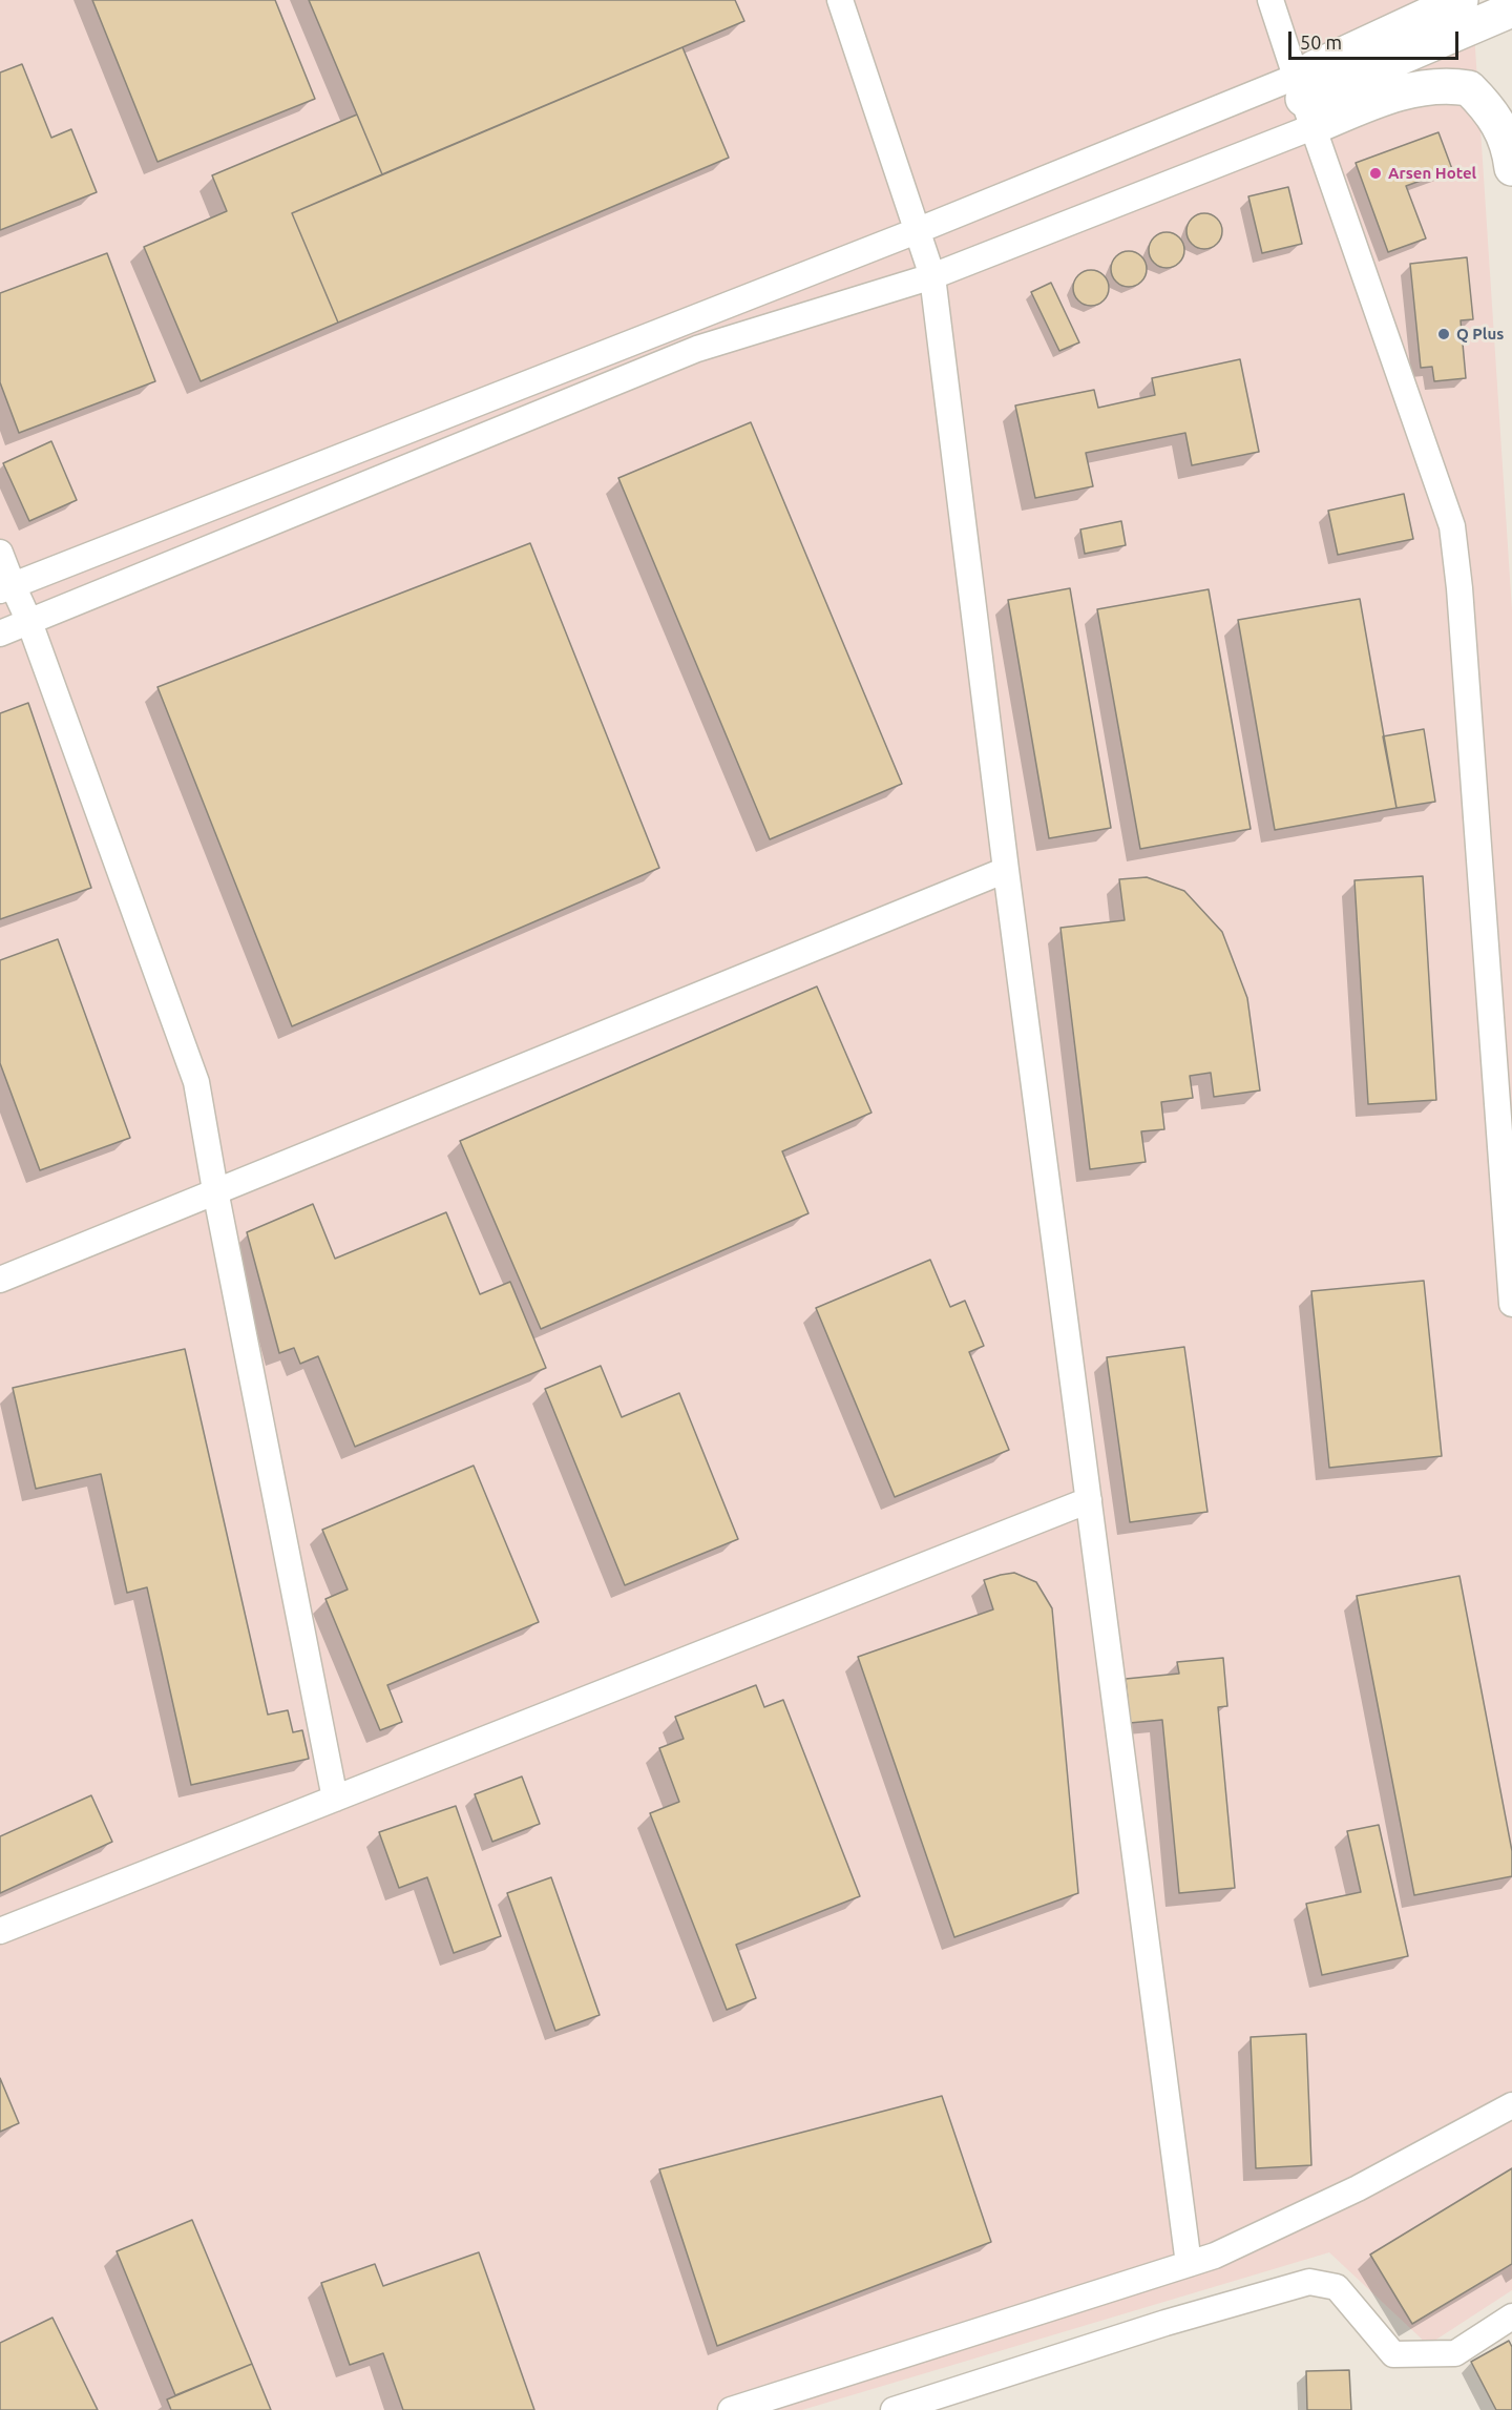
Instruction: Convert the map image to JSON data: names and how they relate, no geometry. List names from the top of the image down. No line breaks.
{"places":["Arsen Hotel","Q Plus"],"scale_bar":"50 m"}
